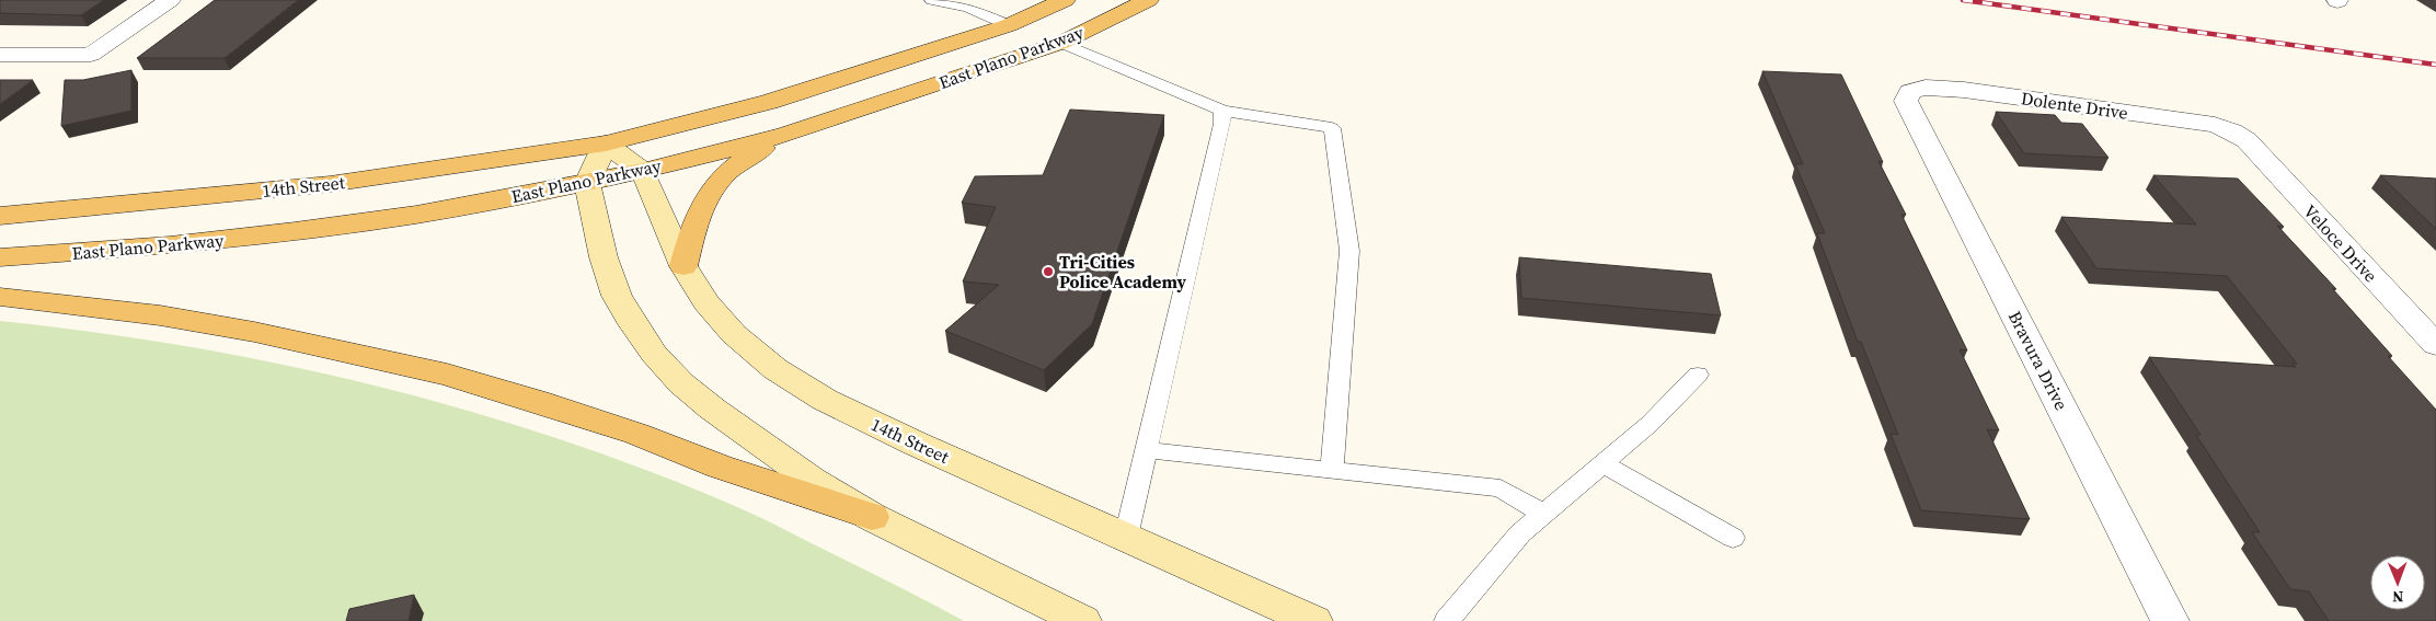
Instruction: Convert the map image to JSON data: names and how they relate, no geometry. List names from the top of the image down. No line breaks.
{"streets":{"main road":["East Plano Parkway","14th Street"],"street":["Dolente Drive","Veloce Drive","Bravura Drive"]},"crossings":[["East Plano Parkway","14th Street"],["Dolente Drive","Veloce Drive"],["Dolente Drive","Bravura Drive"]],"places":["Tri-Cities Police Academy"],"north":"bottom"}
